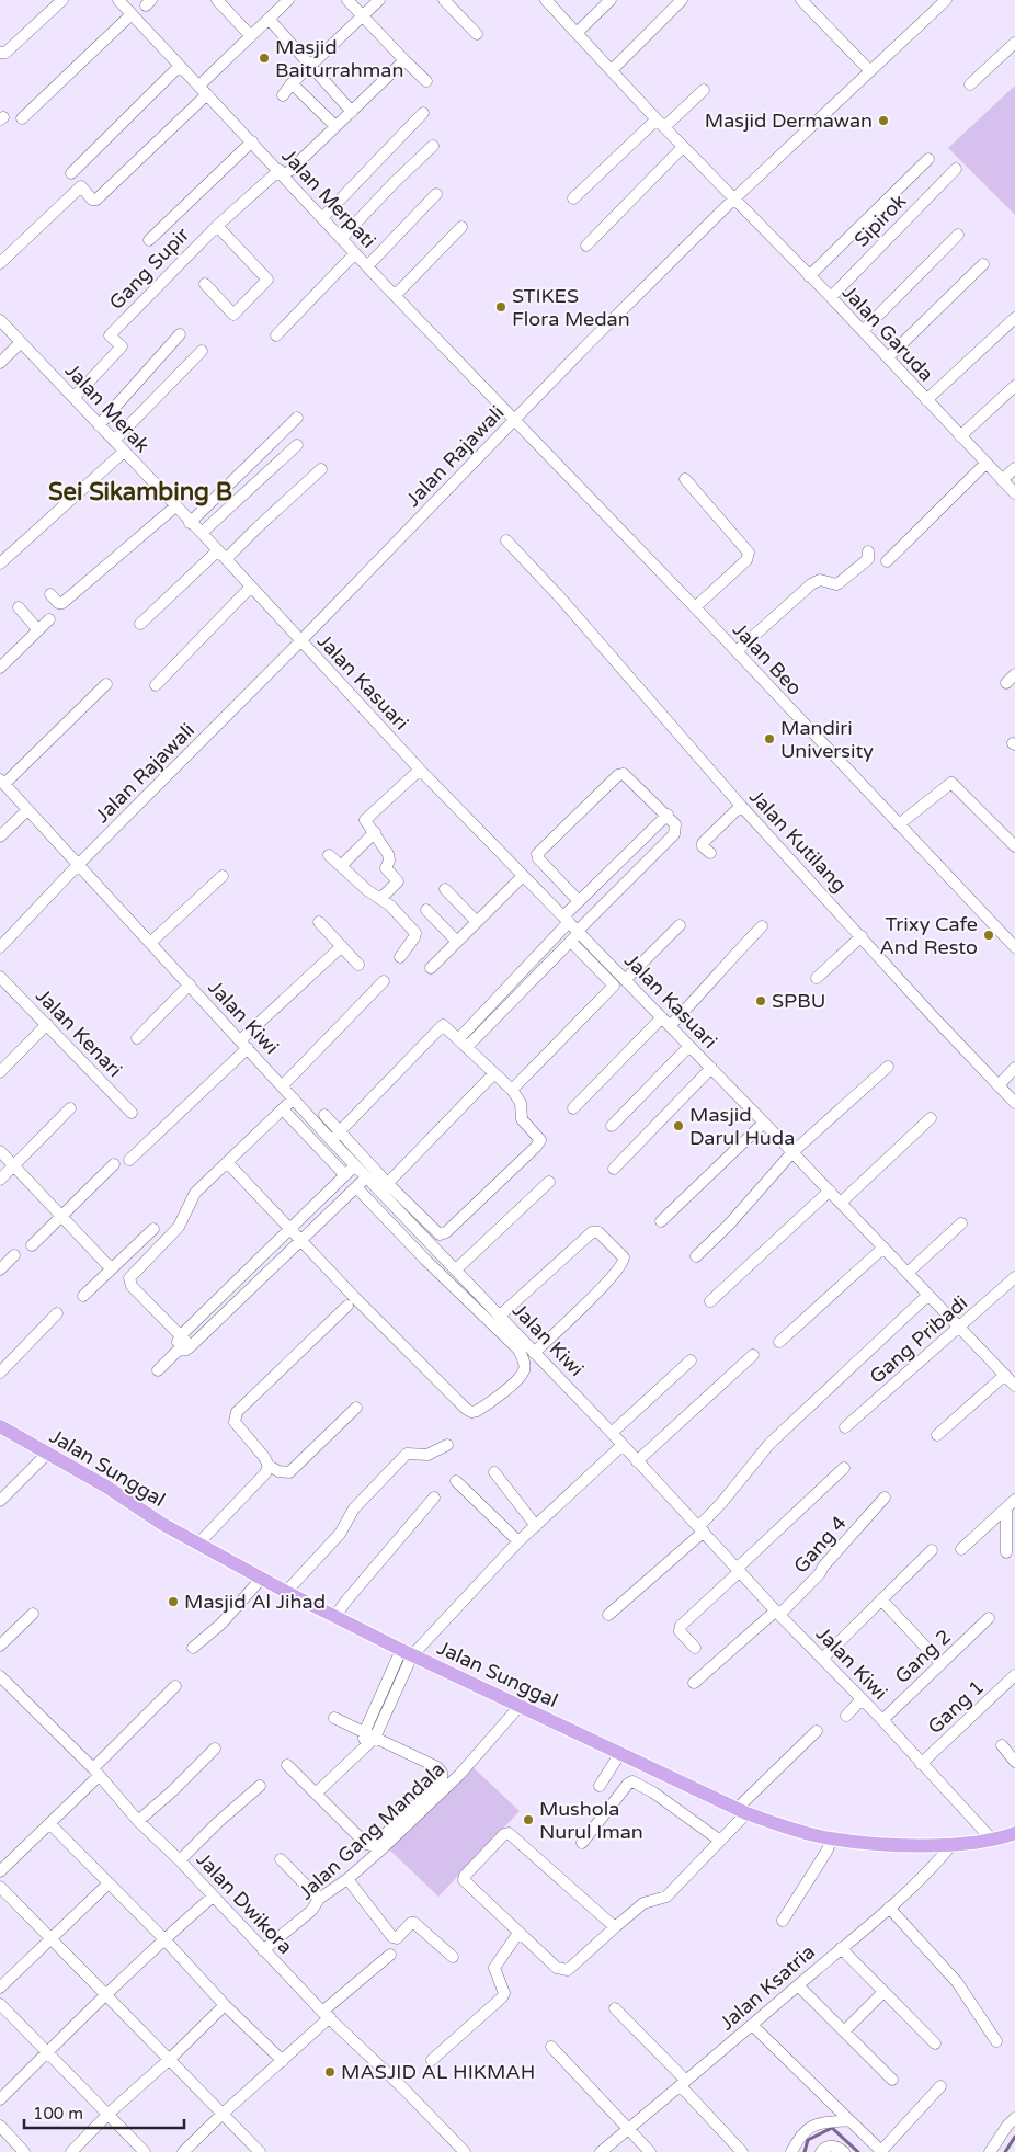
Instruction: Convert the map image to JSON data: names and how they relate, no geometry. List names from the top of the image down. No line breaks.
{"streets":{"main road":["Jalan Sunggal"],"street":["Jalan Merpati","Sipirok","Gang Supir","Jalan Garuda","Jalan Merak","Jalan Rajawali","Jalan Beo","Jalan Kasuari","Jalan Kutilang","Jalan Kiwi","Jalan Kenari","Gang Pribadi","Gang 4","Gang 2","Gang 1","Jalan Gang Mandala","Jalan Dwikora","Jalan Ksatria"]},"crossings":[["Jalan Merpati","Gang Supir"],["Jalan Merpati","Jalan Rajawali"],["Jalan Merpati","Jalan Beo"],["Sipirok","Jalan Garuda"],["Gang Supir","Jalan Merak"],["Jalan Garuda","Jalan Rajawali"],["Jalan Merak","Jalan Rajawali"],["Jalan Merak","Jalan Kasuari"],["Jalan Rajawali","Jalan Beo"],["Jalan Rajawali","Jalan Kasuari"],["Jalan Rajawali","Jalan Kiwi"],["Jalan Kasuari","Gang Pribadi"],["Jalan Kiwi","Jalan Sunggal"],["Jalan Kiwi","Gang 4"],["Jalan Kiwi","Gang 2"],["Jalan Kiwi","Gang 1"],["Jalan Sunggal","Jalan Gang Mandala"],["Jalan Sunggal","Jalan Ksatria"],["Jalan Gang Mandala","Jalan Dwikora"]],"districts":["Sei Sikambing B"],"places":["Masjid Baiturrahman","Masjid Dermawan","STIKES Flora Medan","Mandiri University","Trixy Cafe And Resto","SPBU","Masjid Darul Huda","Masjid Al Jihad","Mushola Nurul Iman","MASJID AL HIKMAH"],"scale_bar":"100 m"}
